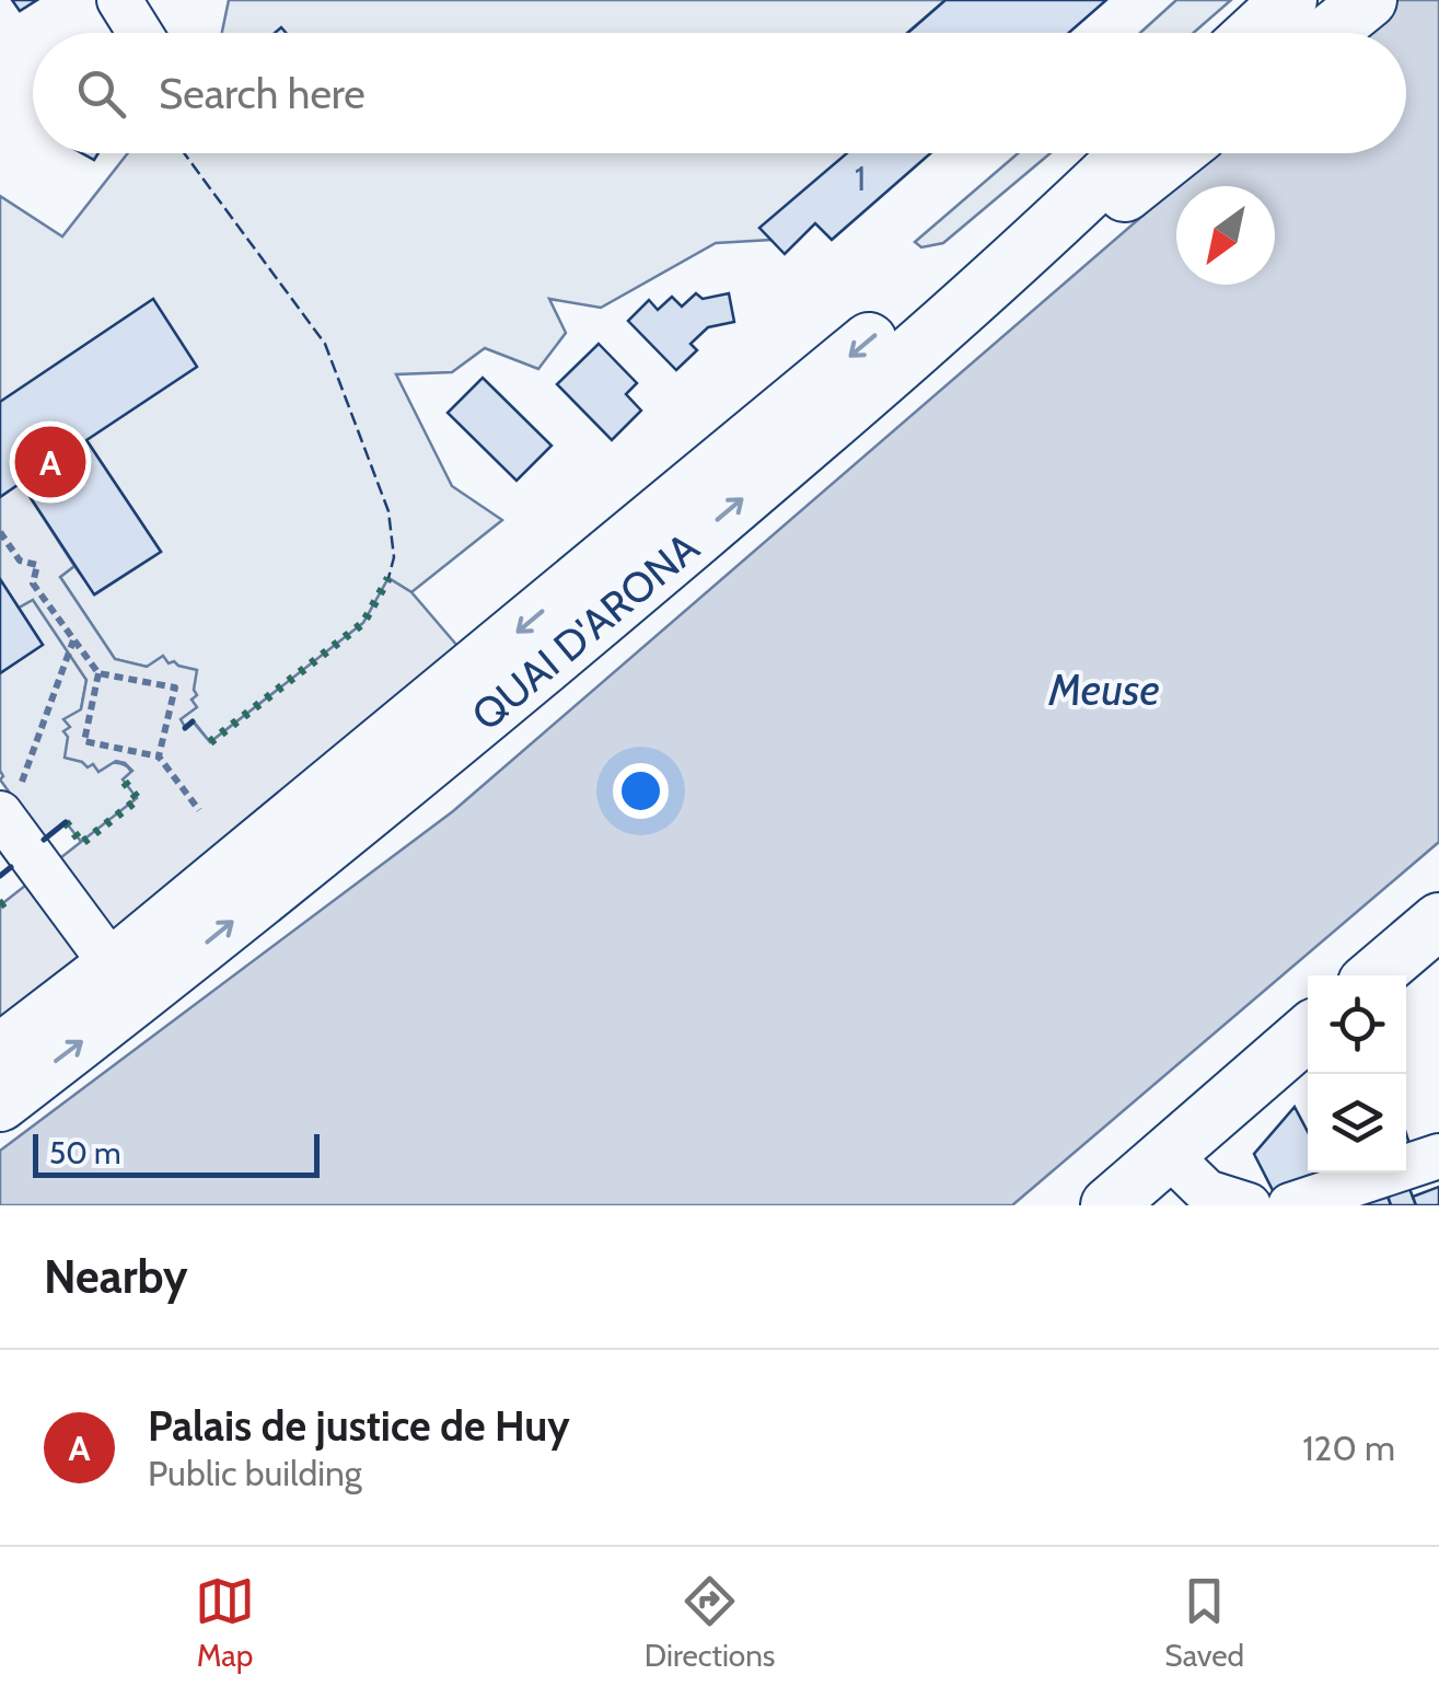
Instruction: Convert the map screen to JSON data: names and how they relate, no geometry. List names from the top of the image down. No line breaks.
{"streets":{"main road":["QUAI D'ARONA"]},"water":["Meuse"],"house_numbers":["1"],"scale_bar":"50 m","north":"bottom left","page":{"search":"Search here","pins":"A","scale":"50 m","heading":"Nearby","list":[{"mark":"A","name":"Palais de justice de Huy","note":"Public building","value":"120 m"}],"nav":["Map","Directions","Saved"]}}
